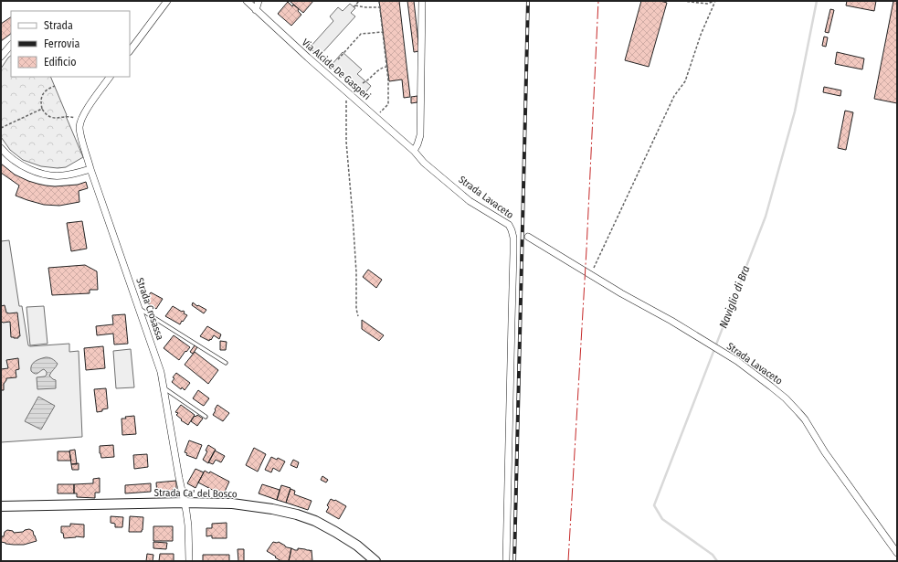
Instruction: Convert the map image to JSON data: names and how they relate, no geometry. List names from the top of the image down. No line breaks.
{"streets":{"street":["Via Alcide De Gasperi","Strada Lavaceto","Strada Crosassa","Strada Ca' del Bosco"]},"crossings":[["Via Alcide De Gasperi","Strada Lavaceto"],["Strada Crosassa","Strada Ca' del Bosco"]],"water":["Naviglio di Bra"],"legend":["Strada","Ferrovia","Edificio"]}
